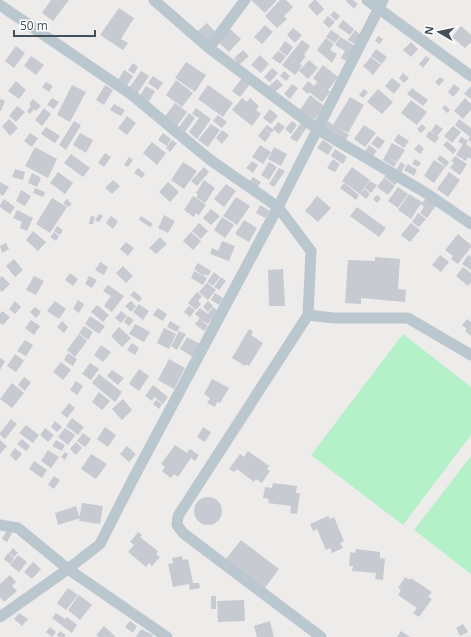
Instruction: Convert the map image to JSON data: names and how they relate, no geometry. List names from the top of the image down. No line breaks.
{"scale_bar":"50 m","north":"left"}
